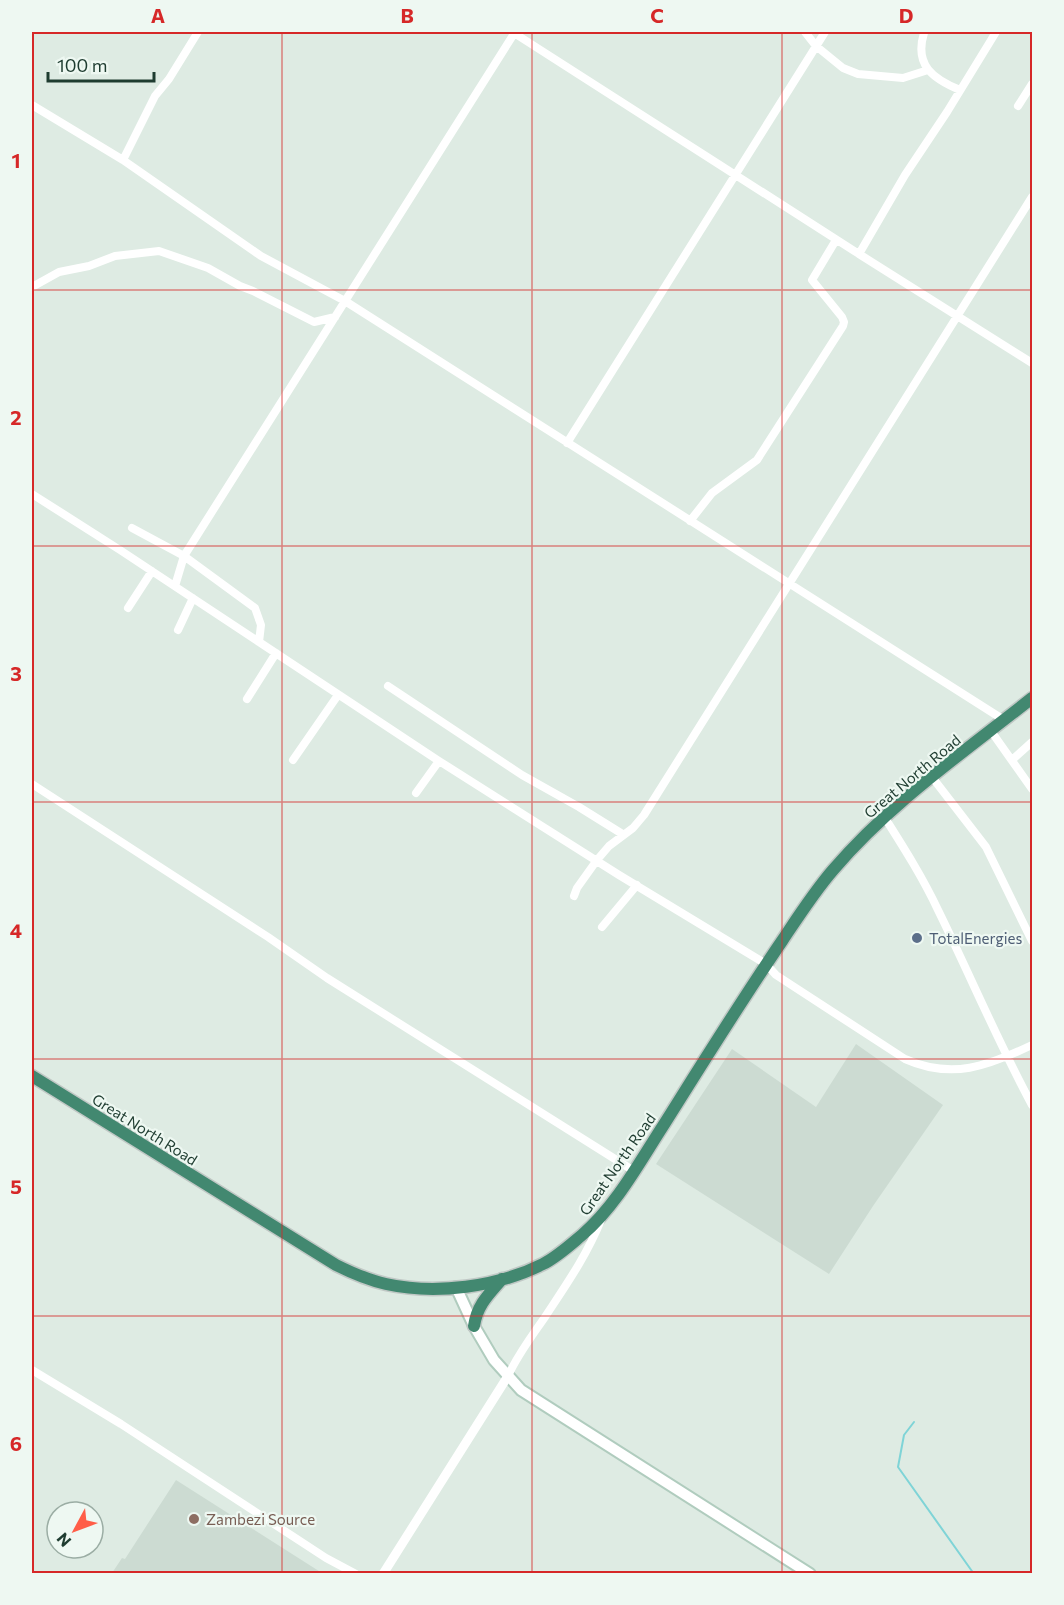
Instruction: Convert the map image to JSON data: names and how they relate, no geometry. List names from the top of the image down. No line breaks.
{"streets":{"highway":["Great North Road"]},"places":["TotalEnergies","Zambezi Source"],"scale_bar":"100 m","north":"bottom left","grid":{"columns":["A","B","C","D"],"rows":["1","2","3","4","5","6"]}}
